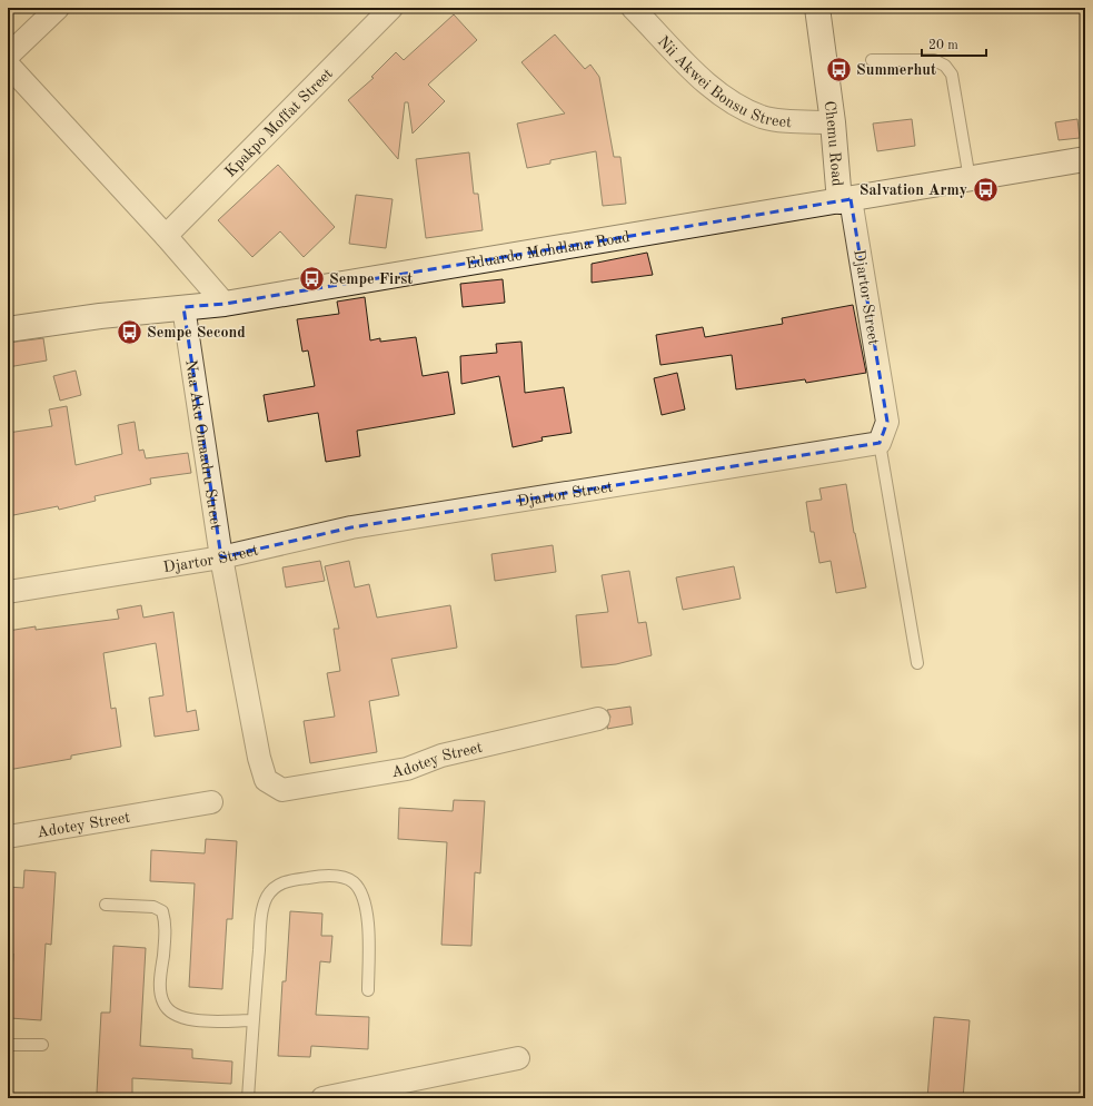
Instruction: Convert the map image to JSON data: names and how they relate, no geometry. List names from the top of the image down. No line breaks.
{"streets":{"main road":["Chemu Road","Eduardo Mohdlana Road"],"street":["Nii Akwei Bonsu Street","Kpakpo Moffat Street","Djartor Street","Naa Aku Omaadru Street","Adotey Street"]},"crossings":[["Nii Akwei Bonsu Street","Chemu Road"],["Chemu Road","Eduardo Mohdlana Road"],["Chemu Road","Djartor Street"],["Eduardo Mohdlana Road","Djartor Street"],["Eduardo Mohdlana Road","Naa Aku Omaadru Street"],["Djartor Street","Naa Aku Omaadru Street"],["Naa Aku Omaadru Street","Adotey Street"]],"places":{"bus stop":["Summerhut","Salvation Army","Sempe First","Sempe Second"]},"scale_bar":"20 m"}
